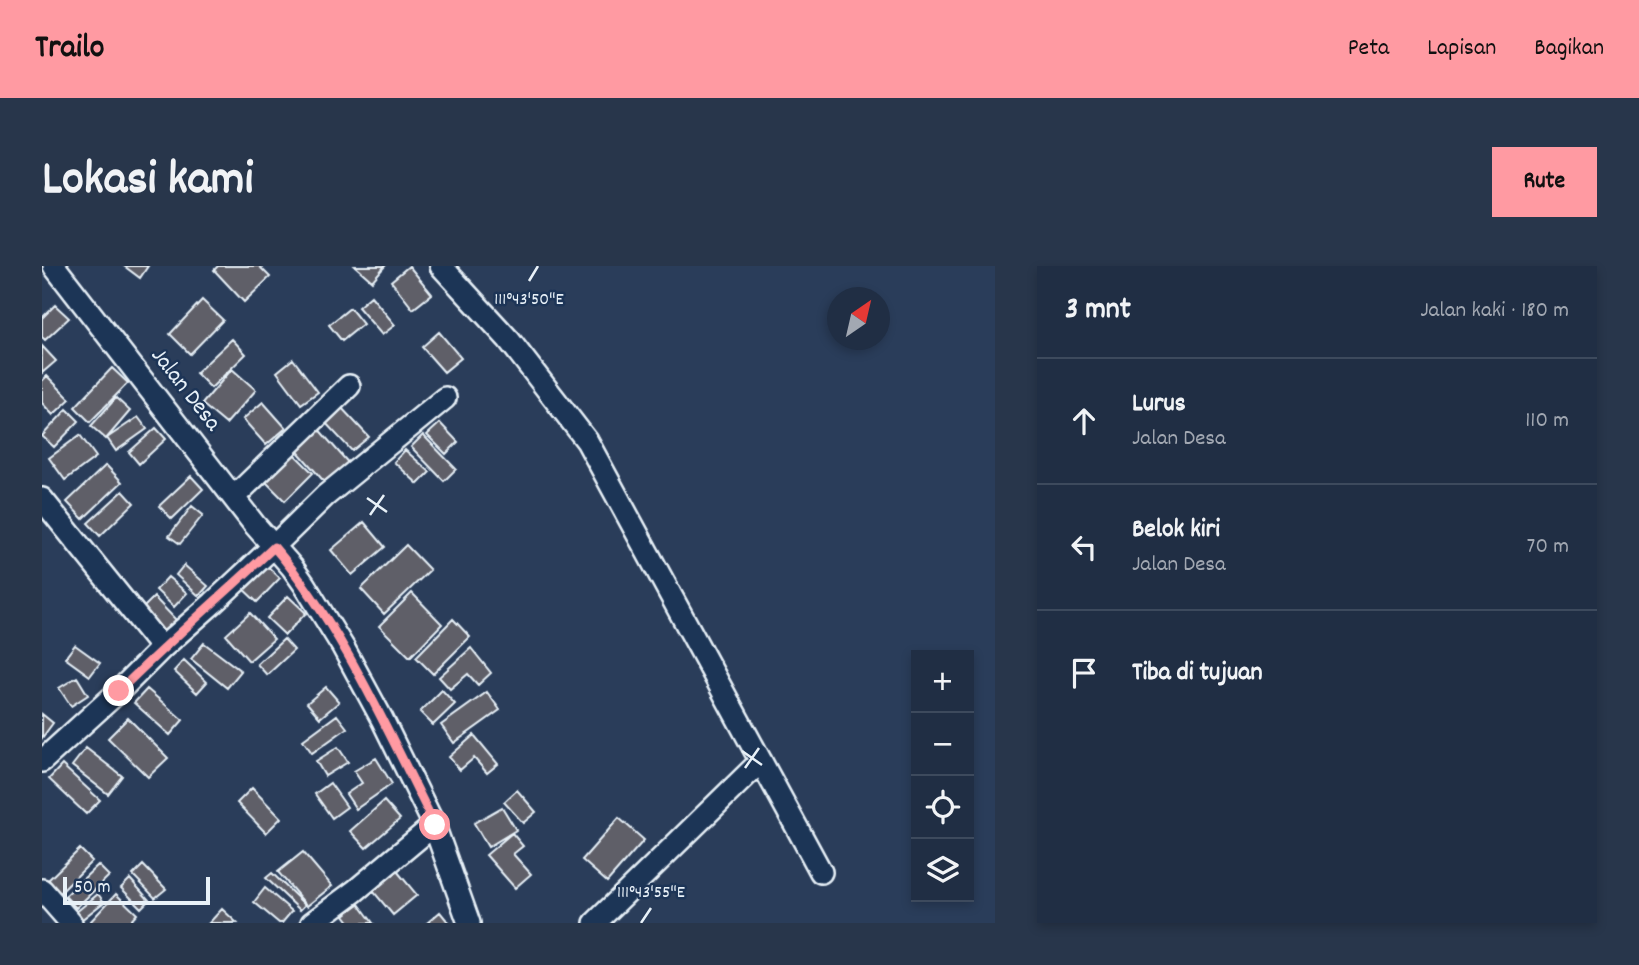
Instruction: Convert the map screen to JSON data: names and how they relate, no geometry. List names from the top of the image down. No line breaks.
{"streets":{"street":["Jalan Desa"]},"scale_bar":"50 m","north":"top right","page":{"header":"Trailo","nav":["Peta","Lapisan","Bagikan"],"title":"Lokasi kami","buttons":"Rute","heading":["3 mnt","Jalan kaki · 180 m"],"list":[["Lurus","Jalan Desa","110 m"],["Belok kiri","Jalan Desa","70 m"],"Tiba di tujuan"],"map_buttons":["+","−"],"scale":"50 m"},"coordinates":["111°43'50\"E","111°43'55\"E"]}
